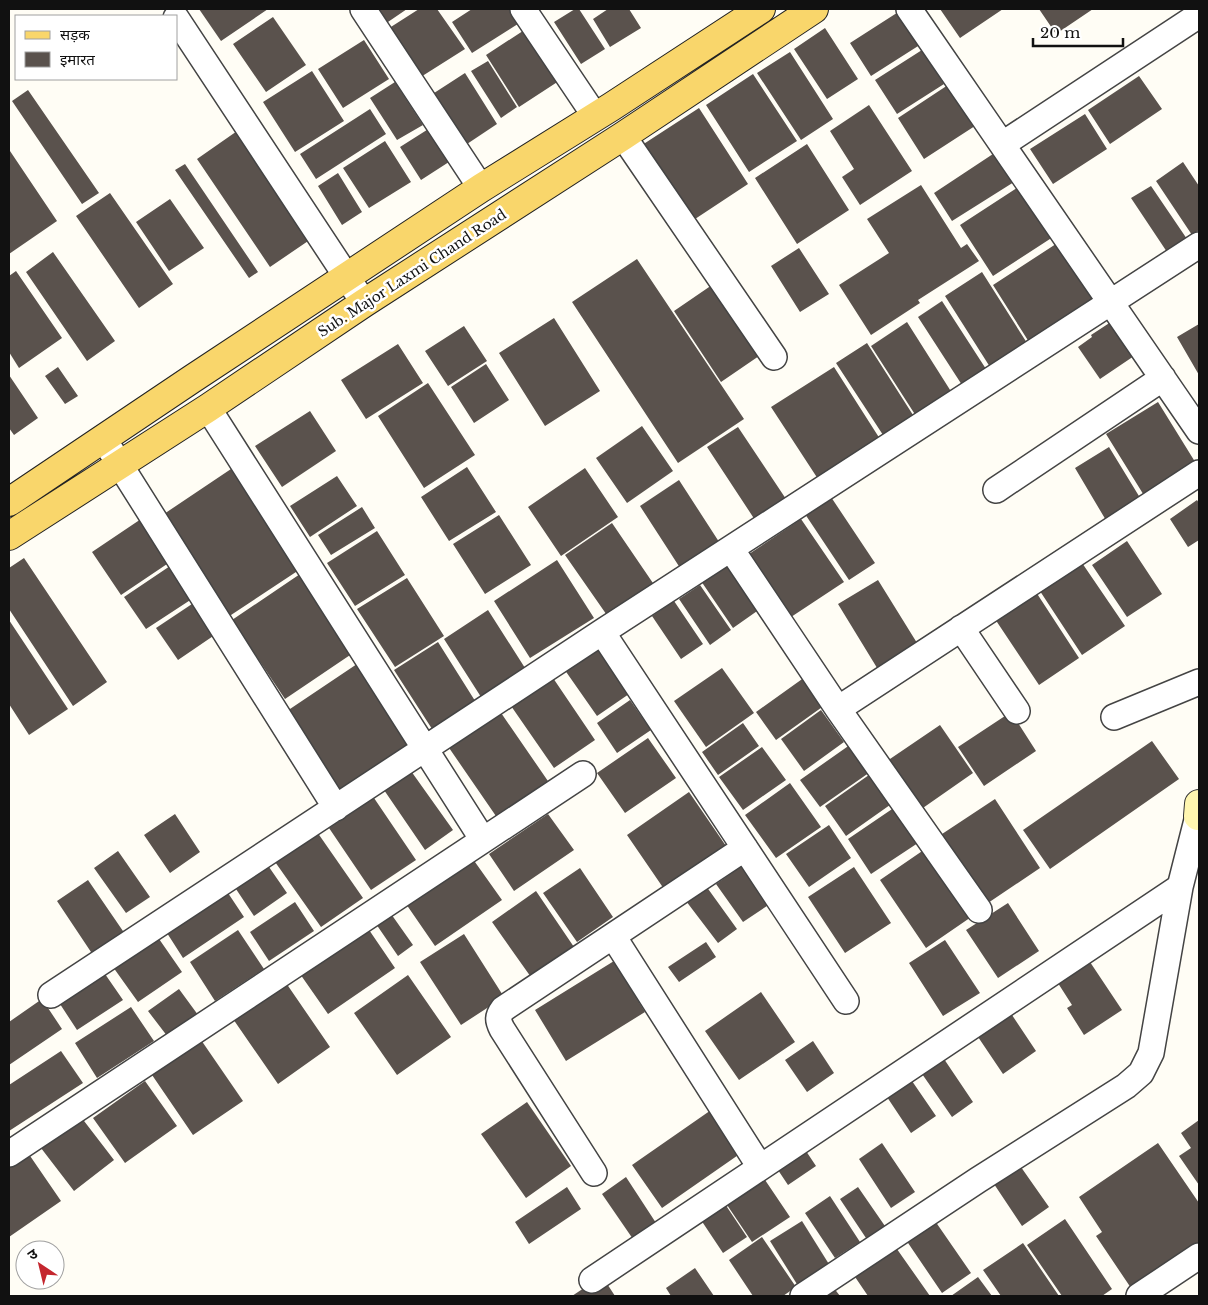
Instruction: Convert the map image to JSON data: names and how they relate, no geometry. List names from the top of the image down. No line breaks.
{"streets":{"main road":["Sub. Major Laxmi Chand Road"]},"legend":["सड़क","इमारत"],"scale_bar":"20 m","north":"top left"}
